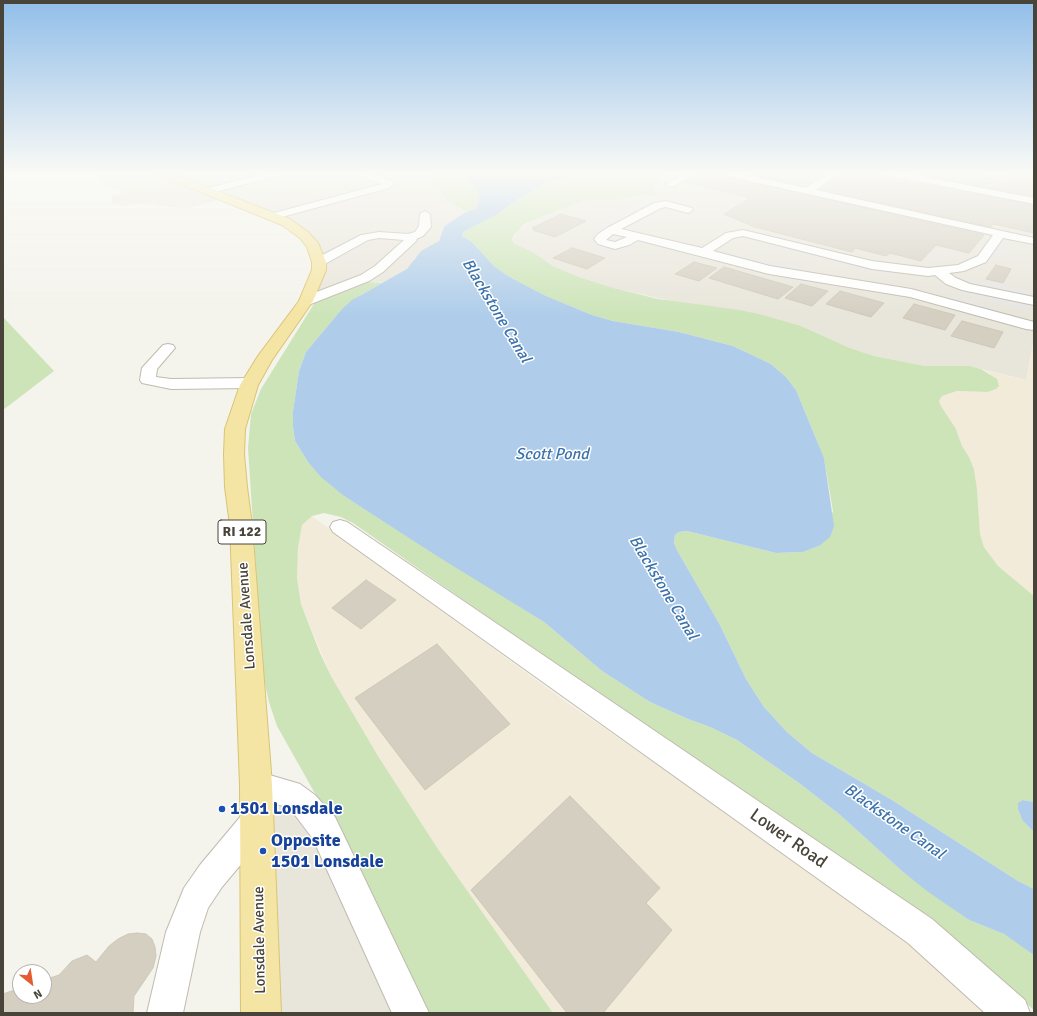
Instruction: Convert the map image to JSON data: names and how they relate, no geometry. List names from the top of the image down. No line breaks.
{"streets":{"main road":["RI 122","Lonsdale Avenue"],"street":["Lower Road"]},"water":["Blackstone Canal","Scott Pond"],"places":["1501 Lonsdale","Opposite 1501 Lonsdale"],"north":"bottom right"}
